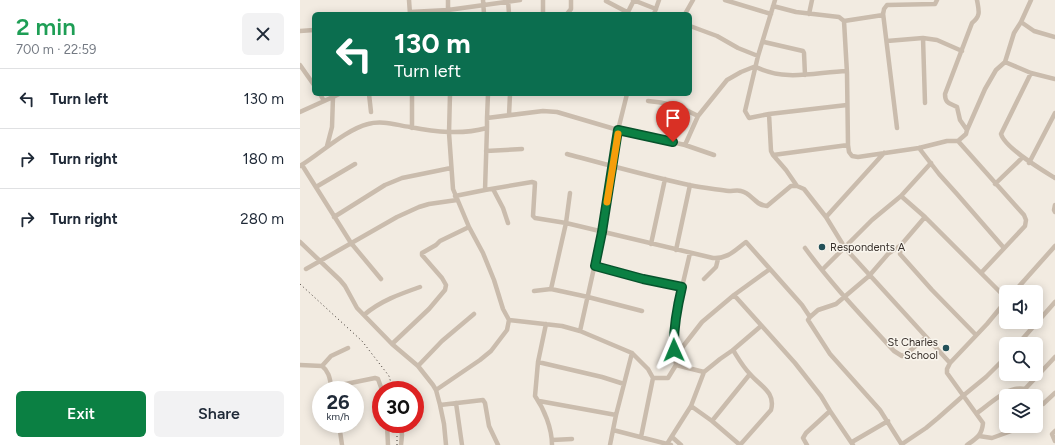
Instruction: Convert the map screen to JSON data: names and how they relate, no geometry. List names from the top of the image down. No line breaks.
{"places":["Respondents A","St Charles School"],"page":{"heading":["2 min","700 m · 22:59"],"turn":["130 m","Turn left"],"list":[{"name":"Turn left","value":"130 m"},{"name":"Turn right","value":"180 m"},{"name":"Turn right","value":"280 m"}],"speed":"26 km/h","limit":"30","buttons":["Exit","Share"]}}
